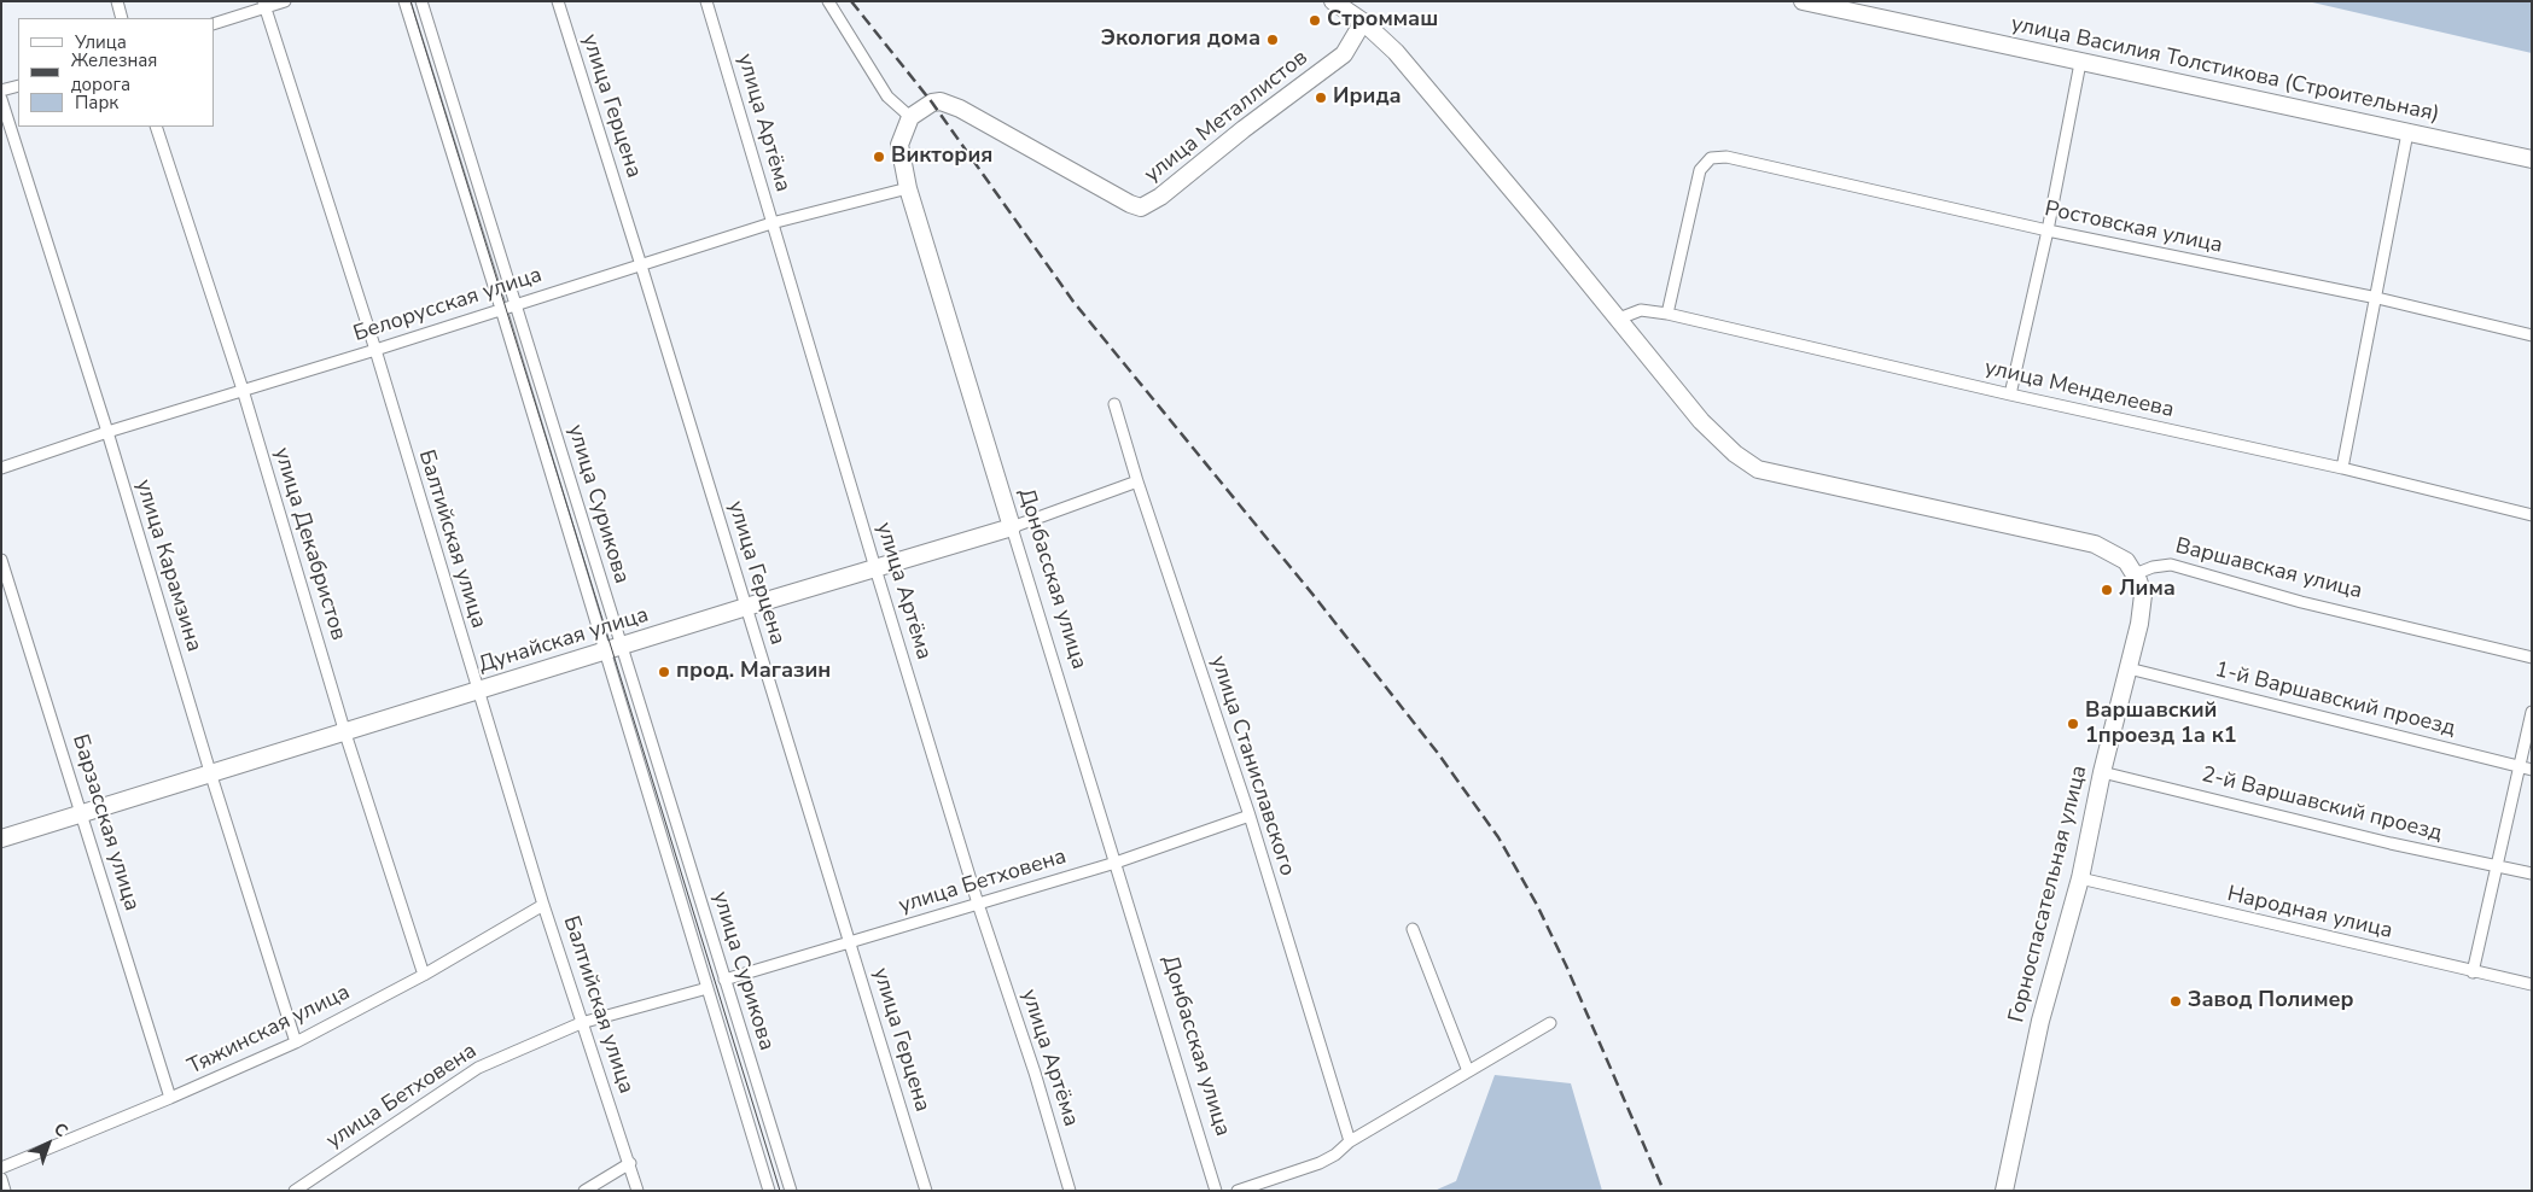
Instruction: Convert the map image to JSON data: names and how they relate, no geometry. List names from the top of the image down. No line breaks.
{"streets":{"main road":["улица Василия Толстикова (Строительная)","улица Металлистов","Донбасская улица","Дунайская улица","Горноспасательная улица"],"street":["улица Герцена","улица Артёма","Ростовская улица","Белорусская улица","улица Менделеева","улица Сурикова","Балтийская улица","улица Декабристов","улица Карамзина","Варшавская улица","1-й Варшавский проезд","улица Станиславского","2-й Варшавский проезд","Барзасская улица","улица Бетховена","Народная улица","Тяжинская улица"]},"crossings":[["улица Герцена","Белорусская улица"],["улица Герцена","Дунайская улица"],["улица Герцена","улица Бетховена"],["улица Металлистов","Донбасская улица"],["улица Артёма","Белорусская улица"],["улица Артёма","Дунайская улица"],["улица Артёма","улица Бетховена"],["Ростовская улица","улица Менделеева"],["Белорусская улица","улица Сурикова"],["Белорусская улица","Балтийская улица"],["Белорусская улица","улица Декабристов"],["Белорусская улица","улица Карамзина"],["Белорусская улица","Донбасская улица"],["улица Сурикова","Дунайская улица"],["улица Сурикова","улица Бетховена"],["Балтийская улица","Дунайская улица"],["Балтийская улица","улица Бетховена"],["Балтийская улица","Тяжинская улица"],["улица Декабристов","Дунайская улица"],["улица Декабристов","Тяжинская улица"],["улица Карамзина","Дунайская улица"],["улица Карамзина","Тяжинская улица"],["Варшавская улица","Горноспасательная улица"],["Донбасская улица","Дунайская улица"],["Донбасская улица","улица Бетховена"],["Дунайская улица","улица Станиславского"],["Дунайская улица","Барзасская улица"],["1-й Варшавский проезд","Горноспасательная улица"],["улица Станиславского","улица Бетховена"],["2-й Варшавский проезд","Горноспасательная улица"],["Барзасская улица","Тяжинская улица"],["Горноспасательная улица","Народная улица"]],"places":["Строммаш","Экология дома","Ирида","Виктория","Лима","прод. Магазин","Варшавский 1проезд 1а к1","Завод Полимер"],"legend":["Улица","Железная дорога","Парк"],"north":"top right"}
